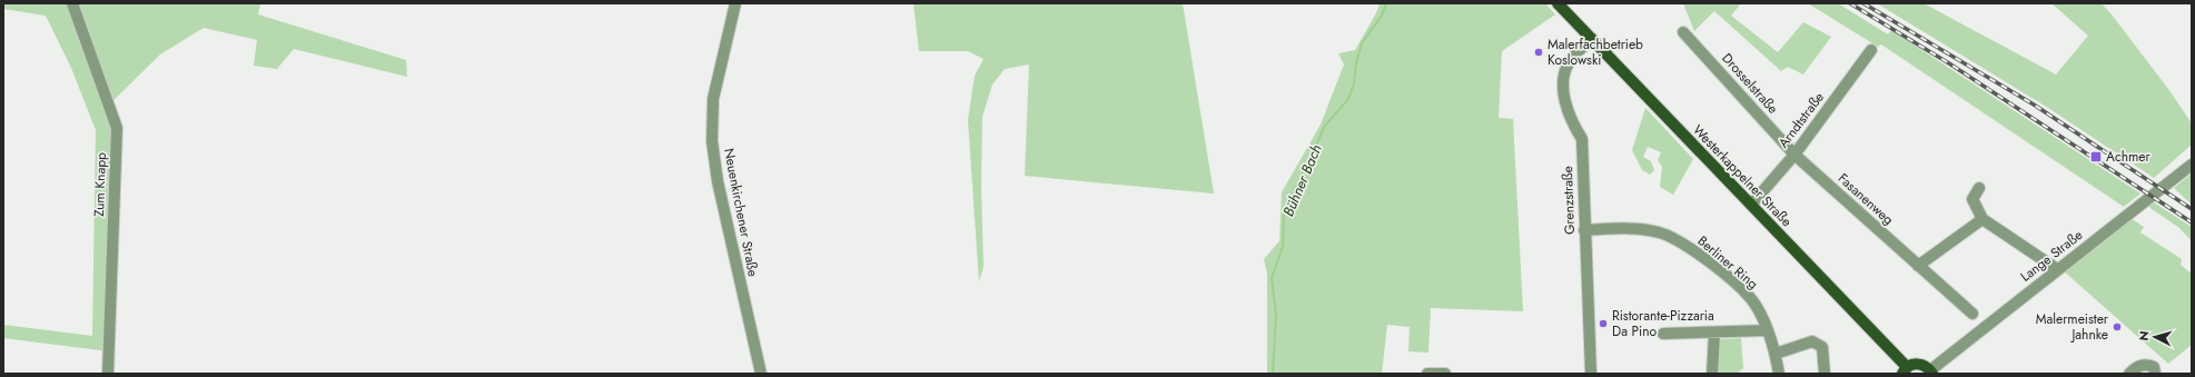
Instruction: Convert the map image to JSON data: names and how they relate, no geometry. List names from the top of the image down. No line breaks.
{"streets":{"main road":["Westerkappelner Straße"],"street":["Drosselstraße","Arndtstraße","Zum Knapp","Fasanenweg","Grenzstraße","Neuenkirchener Straße","Lange Straße","Berliner Ring"]},"crossings":[["Drosselstraße","Arndtstraße"],["Drosselstraße","Fasanenweg"],["Arndtstraße","Westerkappelner Straße"],["Arndtstraße","Fasanenweg"],["Westerkappelner Straße","Grenzstraße"],["Grenzstraße","Berliner Ring"]],"water":["Bühner Bach"],"places":{"other":["Malerfachbetrieb Koslowski","Ristorante-Pizzaria Da Pino","Malermeister Jahnke"],"transit":["Achmer"]},"north":"left"}
